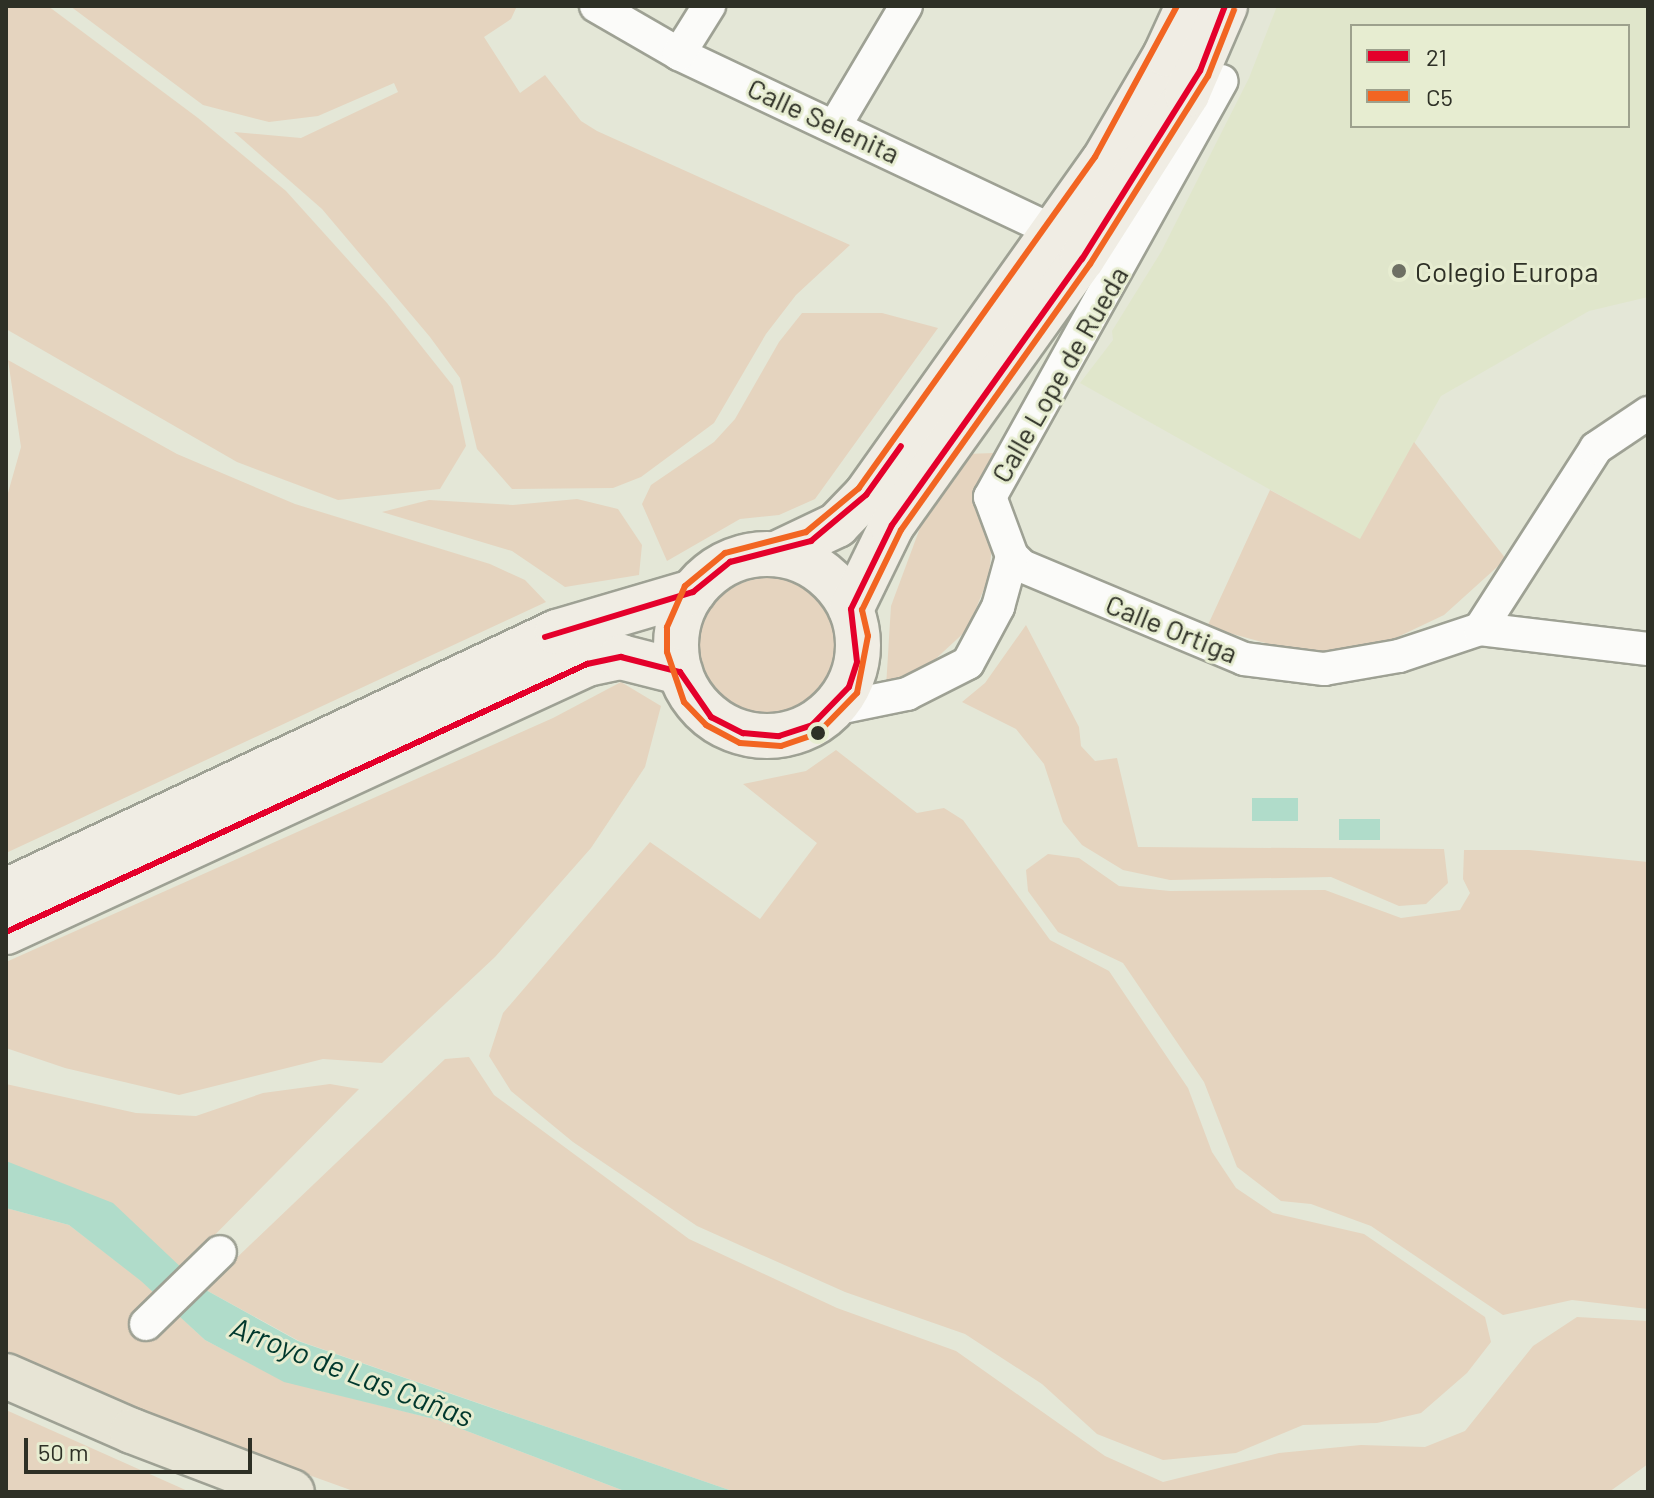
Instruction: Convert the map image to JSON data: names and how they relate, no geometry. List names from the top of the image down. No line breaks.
{"streets":{"main road":["Calle Lope de Rueda"],"street":["Calle Selenita","Calle Ortiga"]},"crossings":[["Calle Lope de Rueda","Calle Ortiga"]],"water":["Arroyo de Las Cañas"],"places":["Colegio Europa"],"lines":["transit line 21","transit line C5"],"legend":["21","C5"],"scale_bar":"50 m"}
